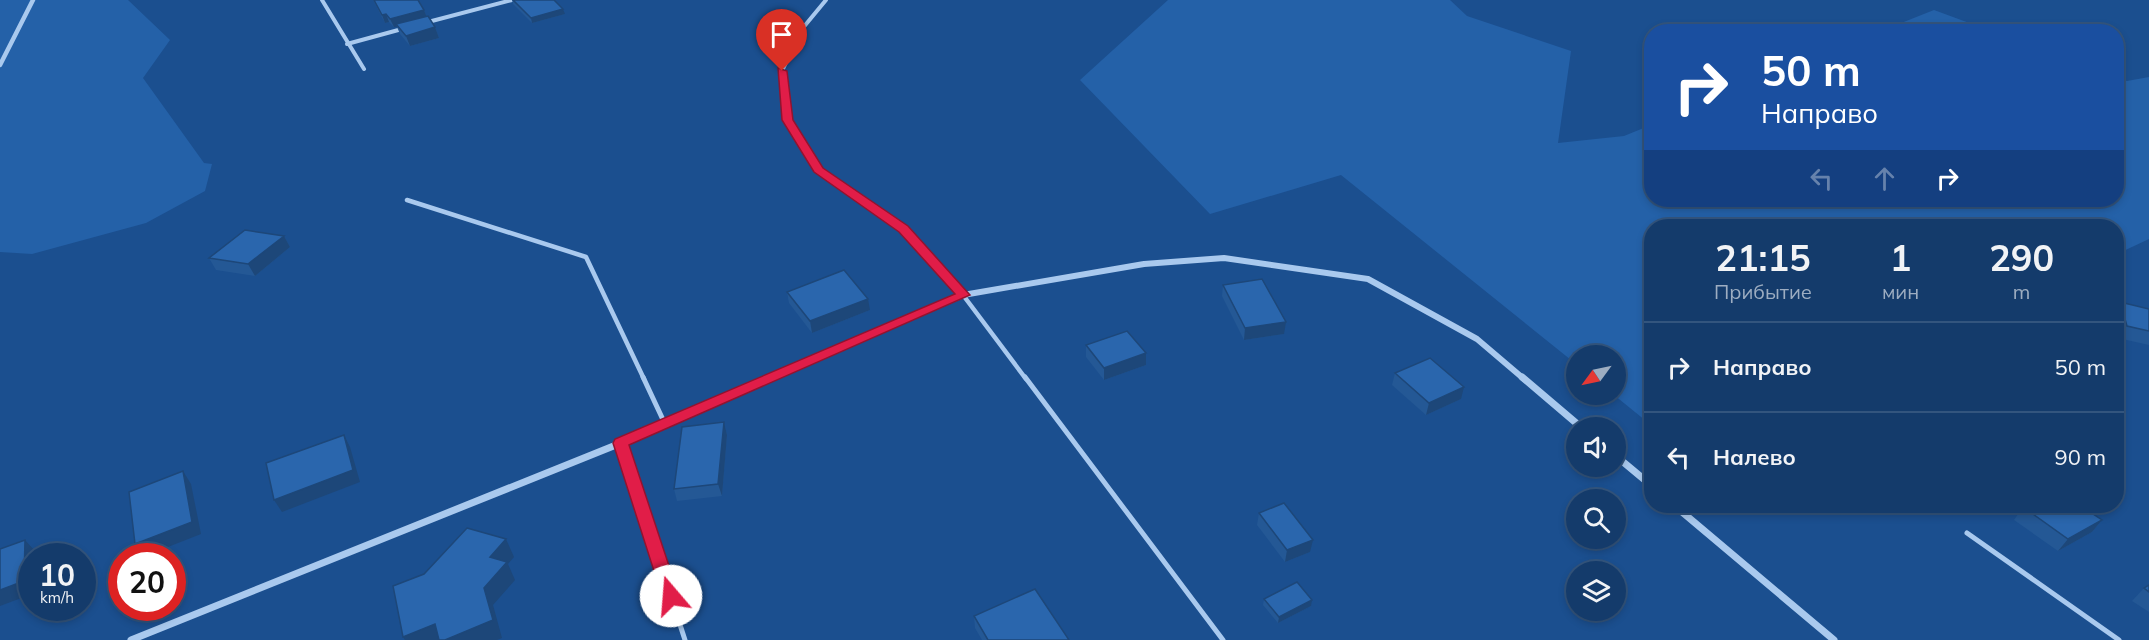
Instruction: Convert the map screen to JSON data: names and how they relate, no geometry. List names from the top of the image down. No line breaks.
{"north":"bottom left","page":{"turn":["50 m","Направо"],"eta":["21:15","Прибытие","1","мин","290","m"],"list":[{"name":"Направо","value":"50 m"},{"name":"Налево","value":"90 m"}],"speed":"10 km/h","limit":"20"}}
